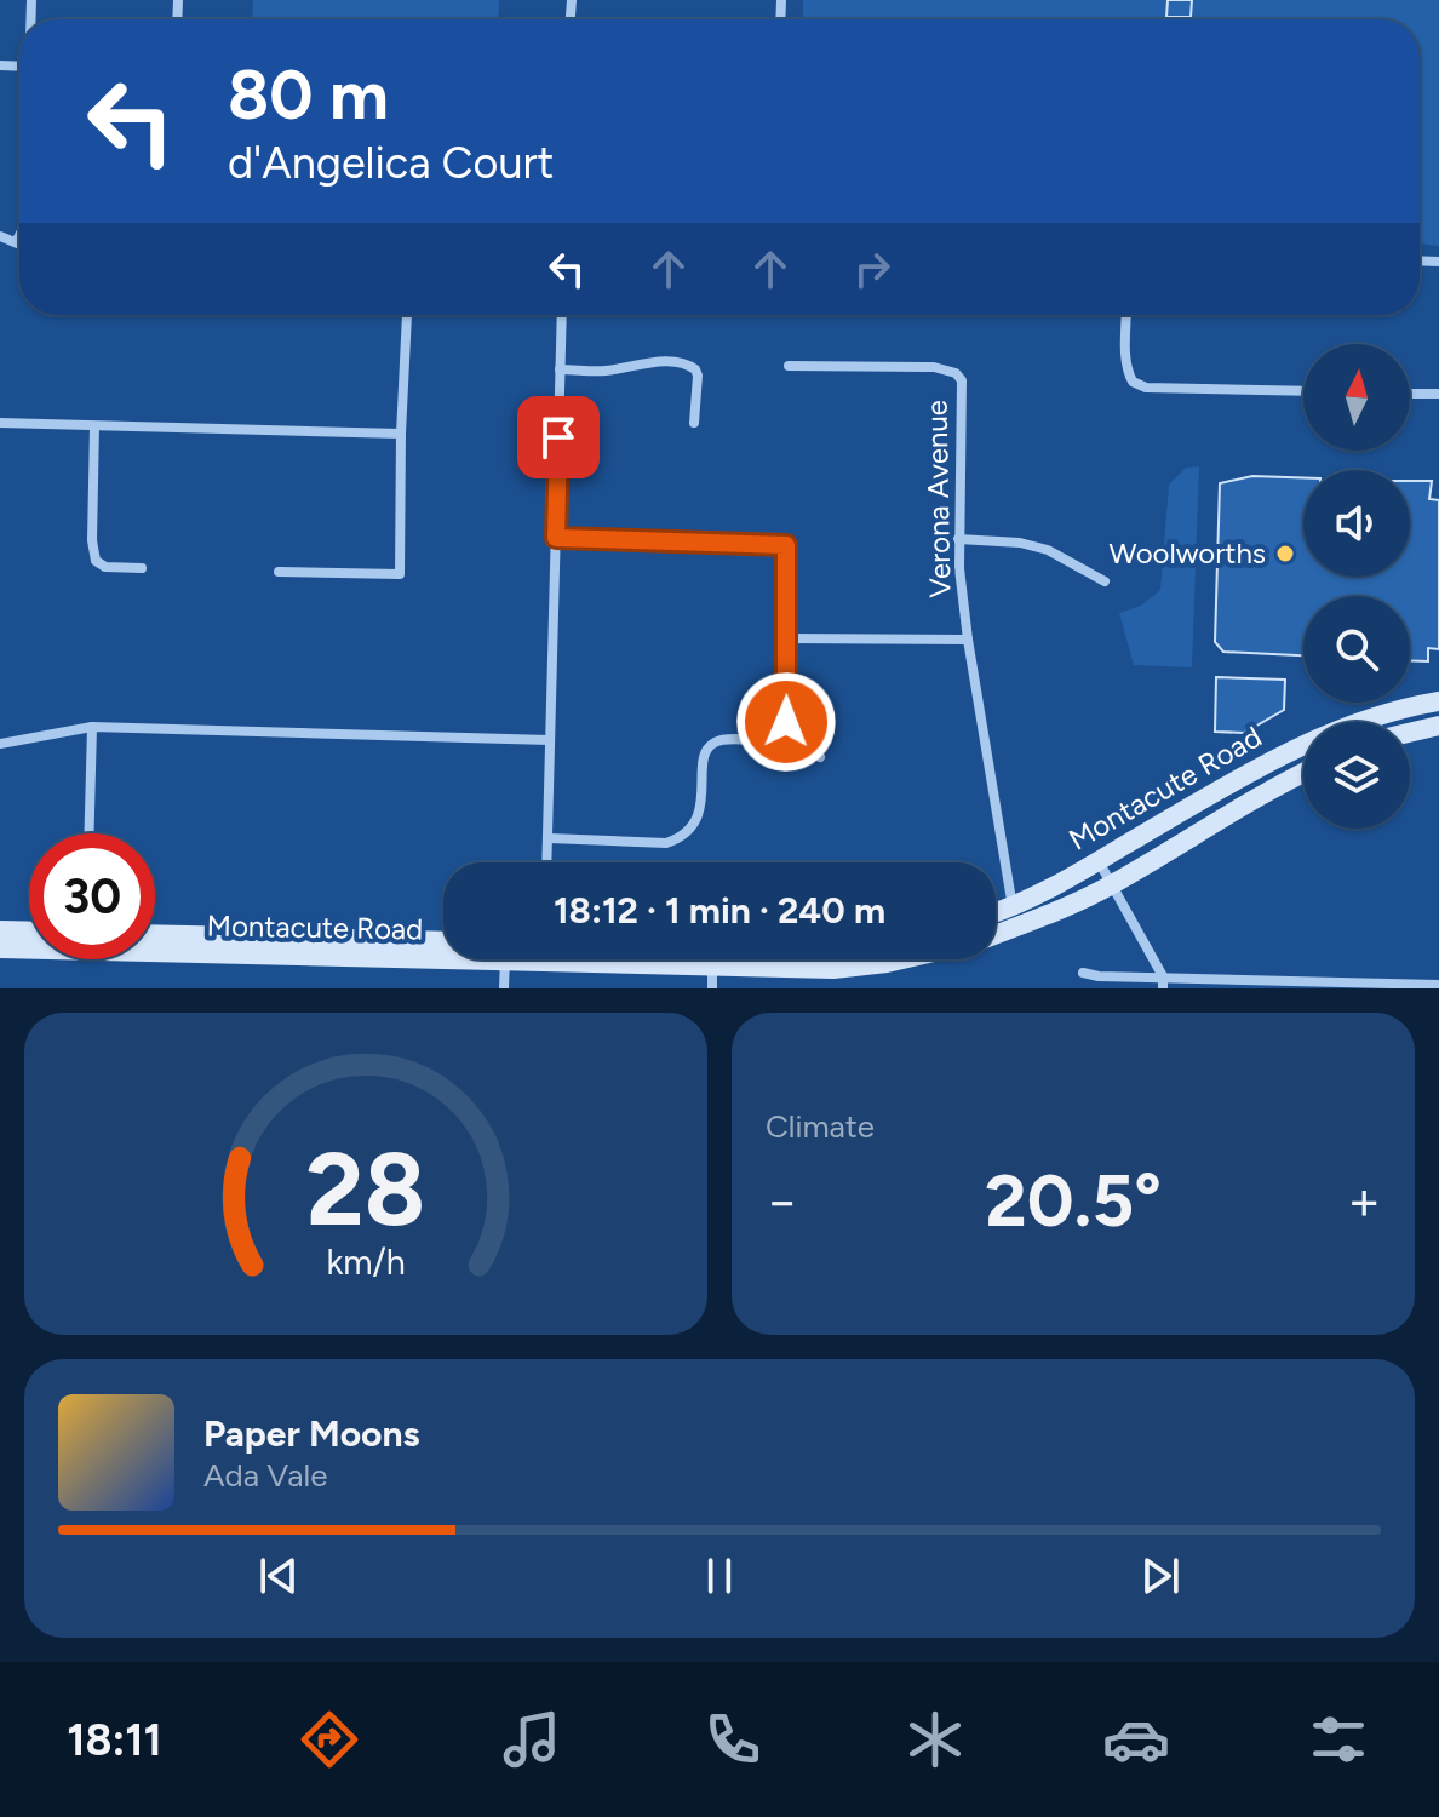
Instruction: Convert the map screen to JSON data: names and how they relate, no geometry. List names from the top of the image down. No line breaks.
{"streets":{"main road":["Montacute Road"],"street":["Verona Avenue"]},"crossings":[["Verona Avenue","Montacute Road"]],"places":["Woolworths"],"north":"top","page":{"turn":["80 m","d'Angelica Court"],"limit":"30","trip":"18:12 · 1 min · 240 m","tile":"Climate","heat":["−","20.5°","+"],"song":["Paper Moons","Ada Vale"],"tabs":"18:11","gauge":["28","km/h"]}}
